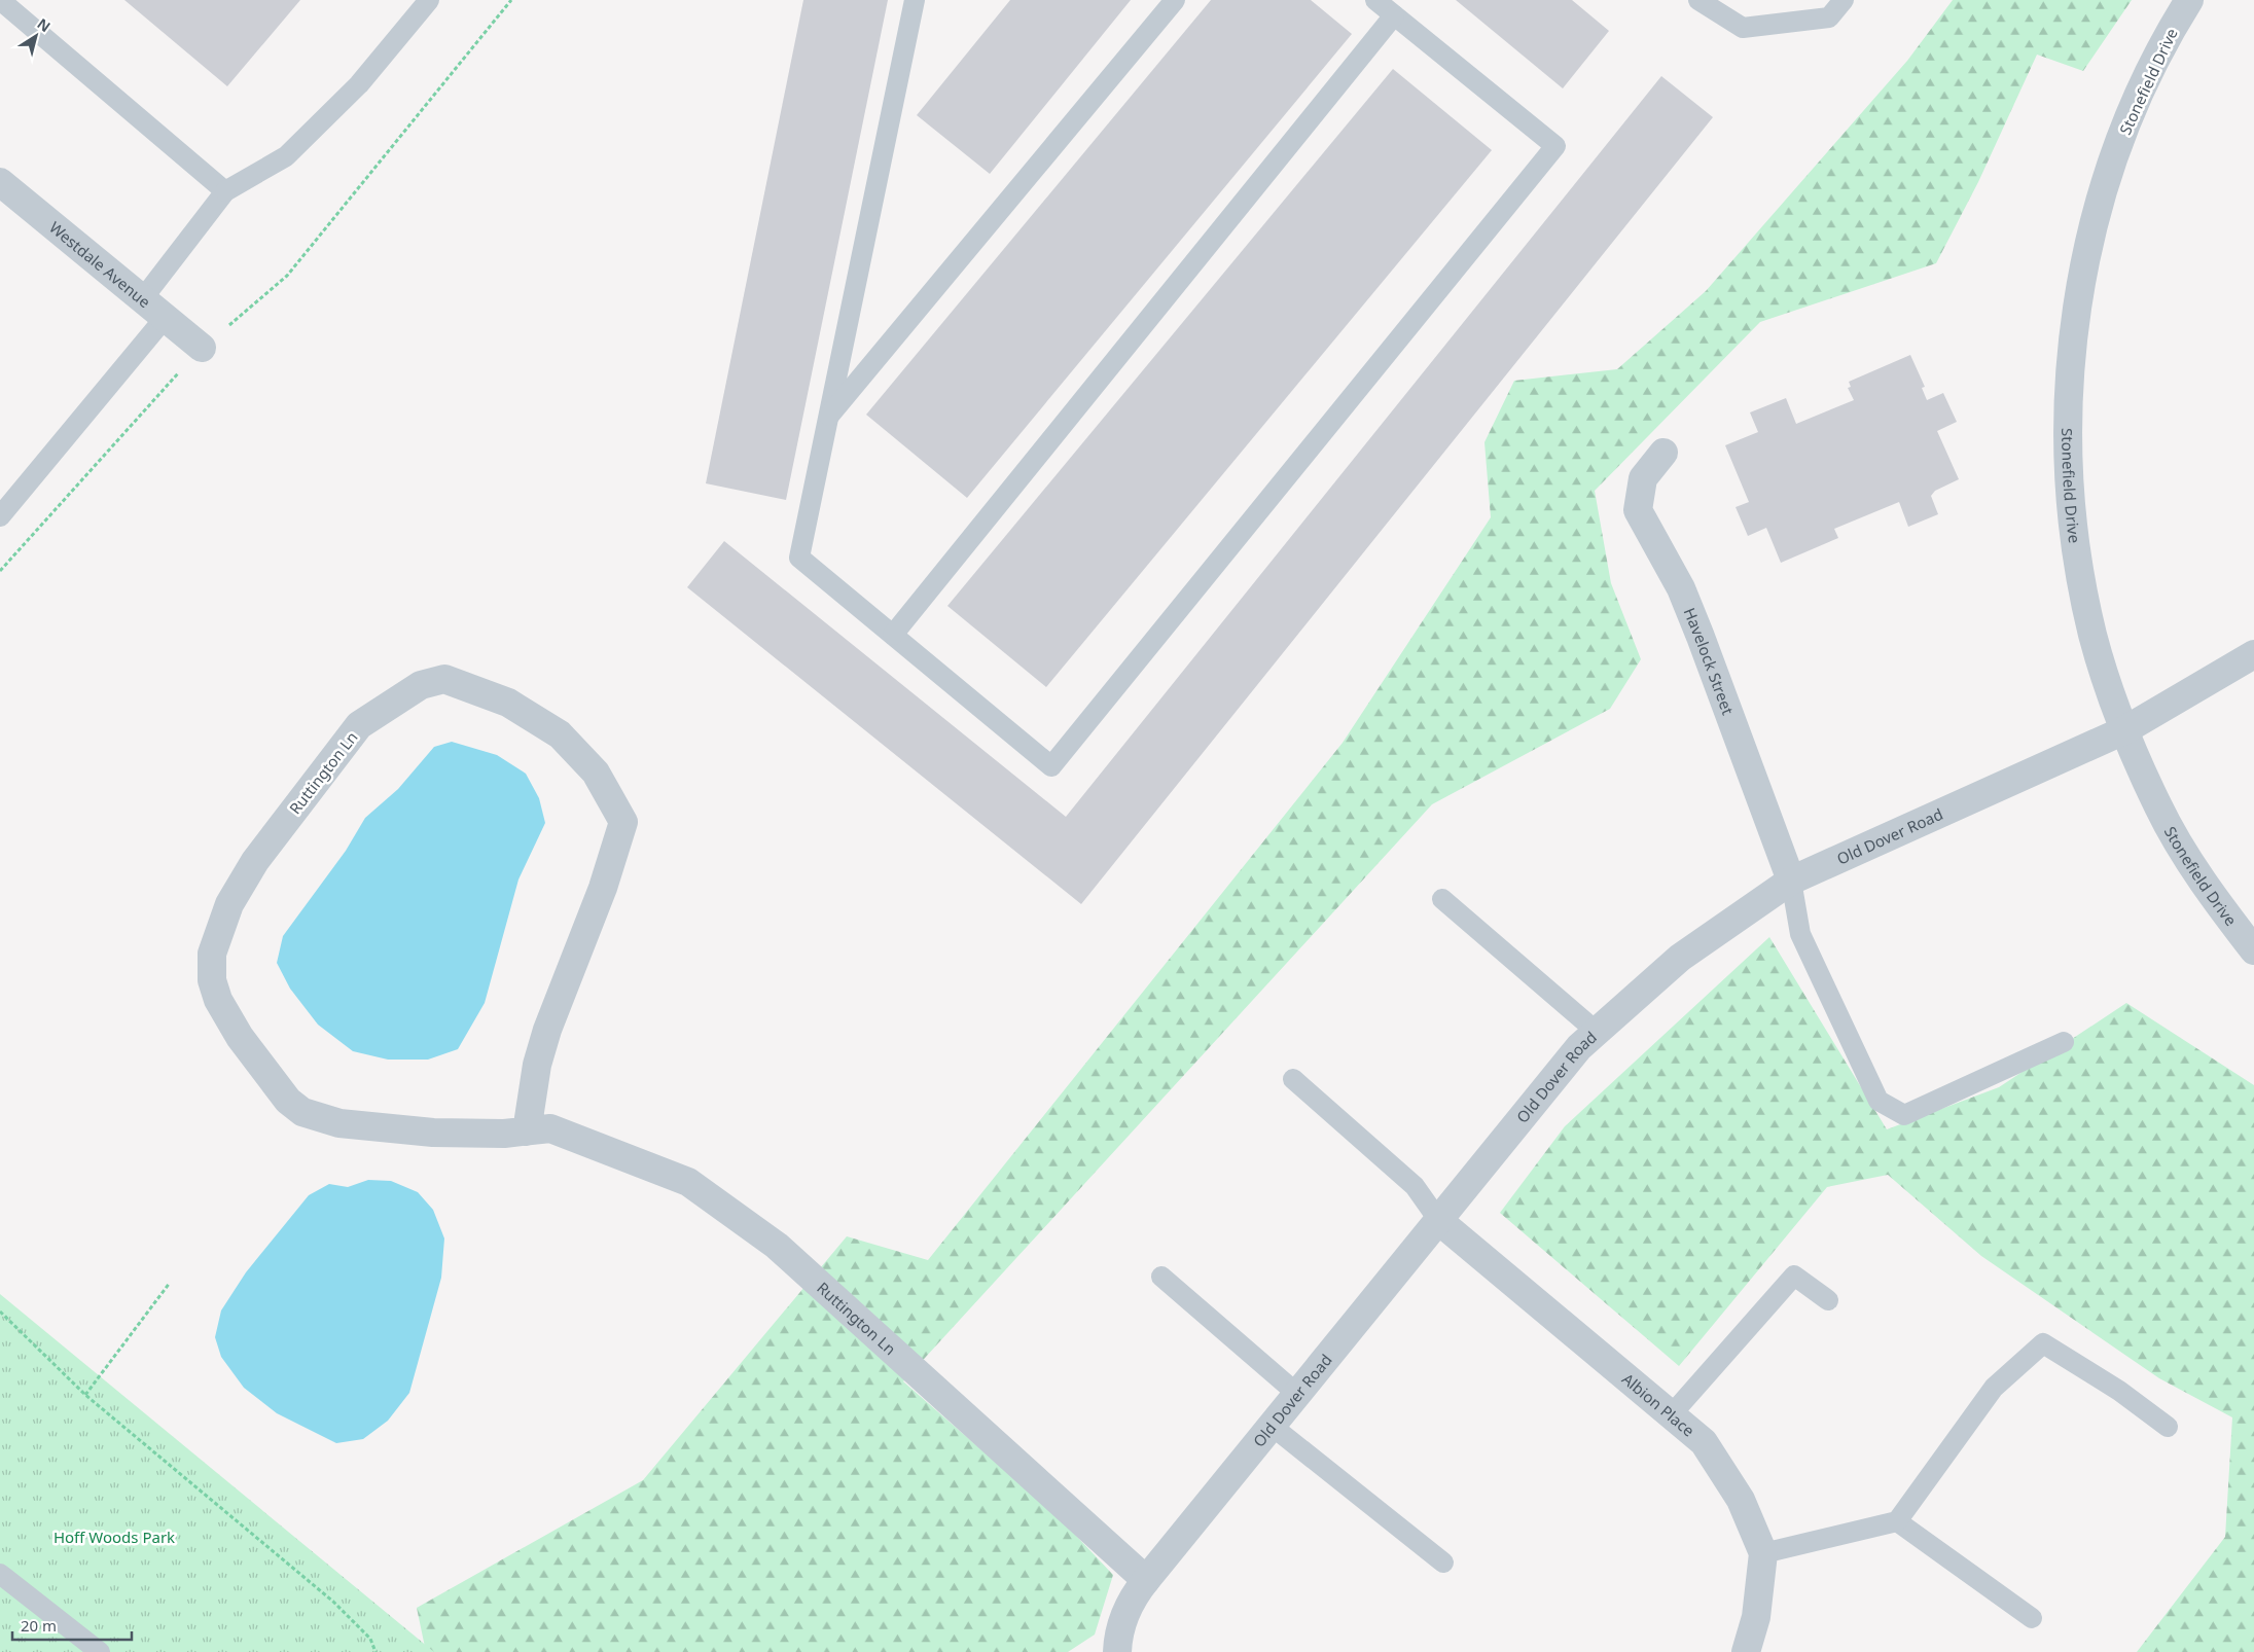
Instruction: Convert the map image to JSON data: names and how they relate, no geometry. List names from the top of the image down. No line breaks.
{"streets":{"street":["Stonefield Drive","Westdale Avenue","Havelock Street","Ruttington Ln","Old Dover Road","Albion Place"]},"crossings":[["Stonefield Drive","Old Dover Road"],["Havelock Street","Old Dover Road"],["Ruttington Ln","Old Dover Road"],["Old Dover Road","Albion Place"]],"parks":["Hoff Woods Park"],"scale_bar":"20 m","north":"top right"}
